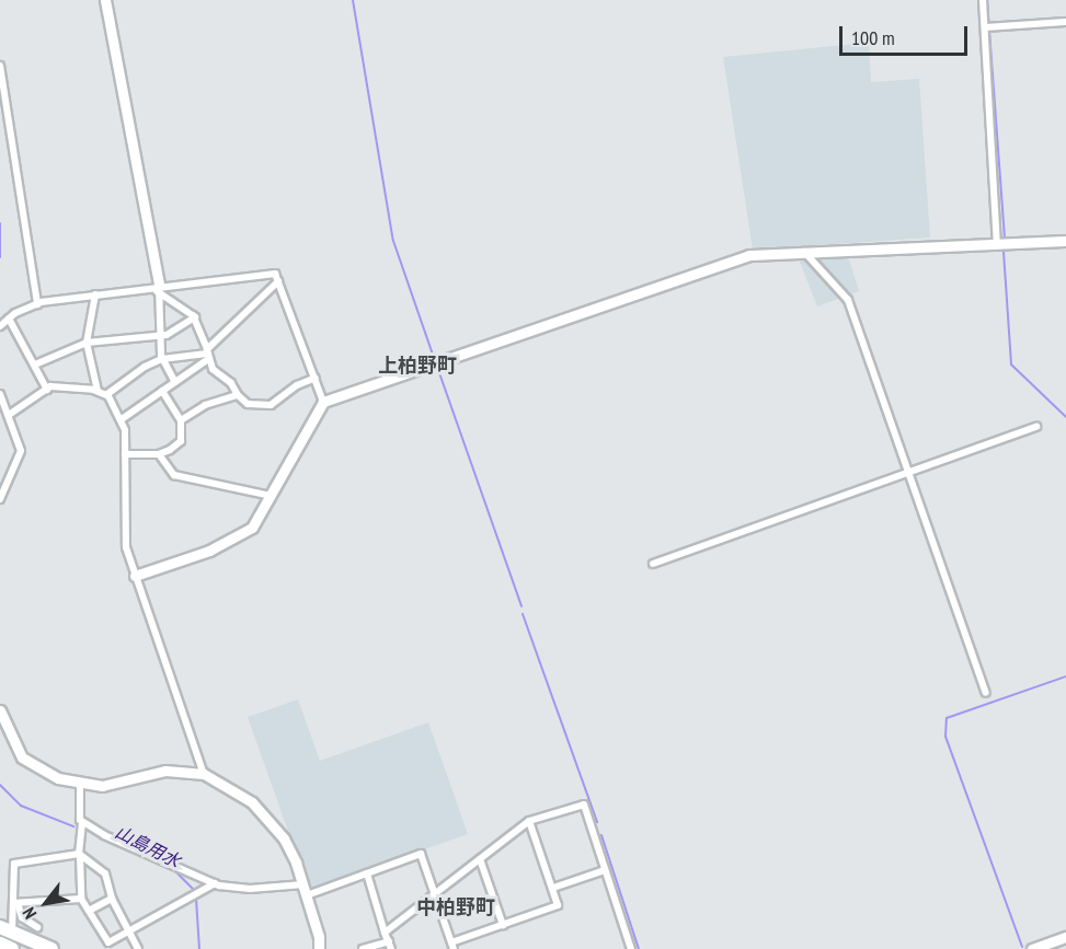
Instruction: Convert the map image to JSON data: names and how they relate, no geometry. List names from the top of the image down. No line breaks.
{"districts":["上柏野町","中柏野町"],"water":["山島用水"],"scale_bar":"100 m","north":"bottom left"}
